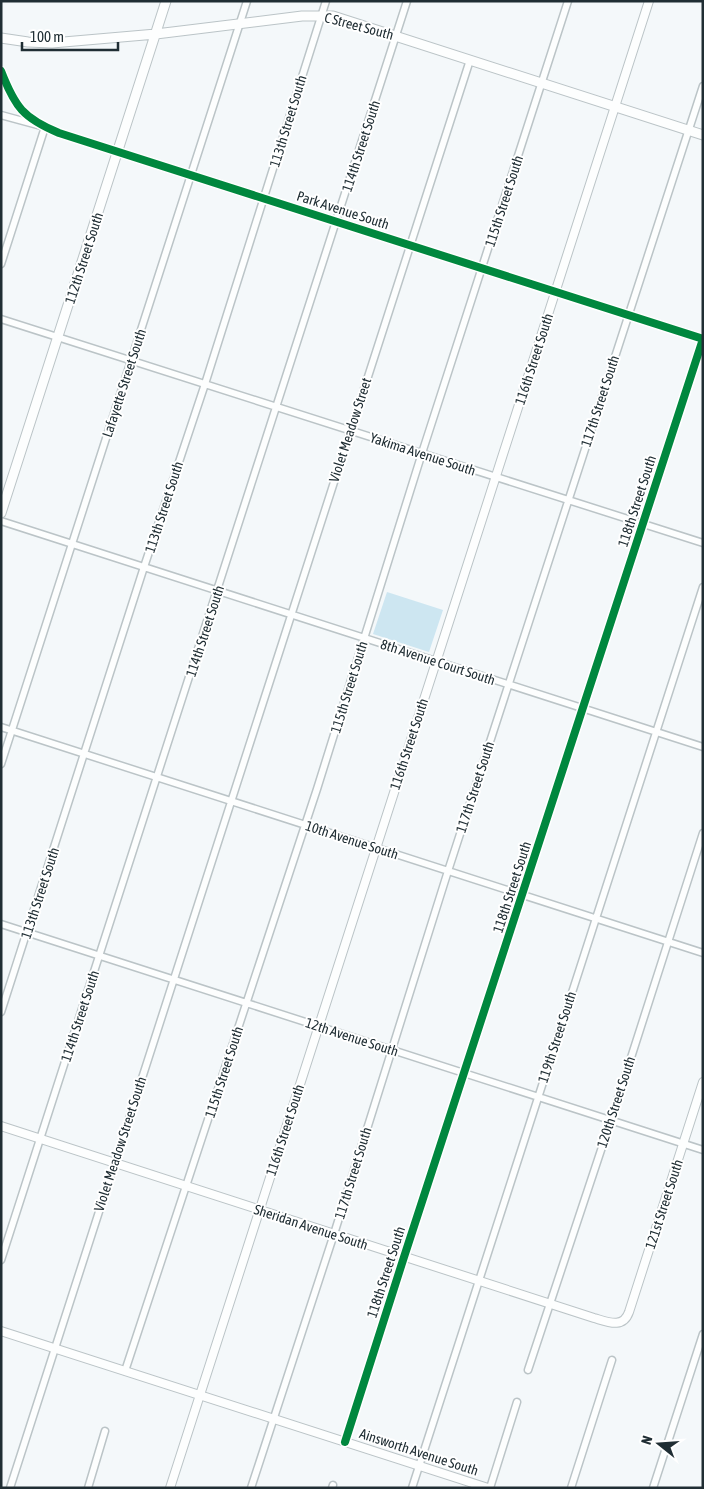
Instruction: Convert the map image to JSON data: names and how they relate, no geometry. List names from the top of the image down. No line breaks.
{"streets":{"main road":["C Street South","112th Street South"],"street":["113th Street South","114th Street South","115th Street South","Park Avenue South","116th Street South","Lafayette Street South","117th Street South","Violet Meadow Street","Yakima Avenue South","118th Street South","8th Avenue Court South","10th Avenue South","12th Avenue South","119th Street South","120th Street South","Violet Meadow Street South","121st Street South","Sheridan Avenue South","Ainsworth Avenue South"]},"crossings":[["C Street South","113th Street South"],["C Street South","114th Street South"],["C Street South","115th Street South"],["C Street South","112th Street South"],["C Street South","116th Street South"],["C Street South","Lafayette Street South"],["C Street South","117th Street South"],["C Street South","Violet Meadow Street"],["113th Street South","Park Avenue South"],["113th Street South","Yakima Avenue South"],["113th Street South","8th Avenue Court South"],["113th Street South","10th Avenue South"],["113th Street South","12th Avenue South"],["114th Street South","Park Avenue South"],["114th Street South","Yakima Avenue South"],["114th Street South","8th Avenue Court South"],["114th Street South","10th Avenue South"],["114th Street South","12th Avenue South"],["114th Street South","Sheridan Avenue South"],["115th Street South","Park Avenue South"],["115th Street South","Yakima Avenue South"],["115th Street South","8th Avenue Court South"],["115th Street South","10th Avenue South"],["115th Street South","12th Avenue South"],["115th Street South","Sheridan Avenue South"],["115th Street South","Ainsworth Avenue South"],["Park Avenue South","112th Street South"],["Park Avenue South","116th Street South"],["Park Avenue South","Lafayette Street South"],["Park Avenue South","117th Street South"],["Park Avenue South","Violet Meadow Street"],["Park Avenue South","118th Street South"],["112th Street South","Yakima Avenue South"],["116th Street South","Yakima Avenue South"],["116th Street South","8th Avenue Court South"],["116th Street South","10th Avenue South"],["116th Street South","12th Avenue South"],["116th Street South","Sheridan Avenue South"],["116th Street South","Ainsworth Avenue South"],["Lafayette Street South","Yakima Avenue South"],["Lafayette Street South","8th Avenue Court South"],["Lafayette Street South","10th Avenue South"],["117th Street South","Yakima Avenue South"],["117th Street South","8th Avenue Court South"],["117th Street South","10th Avenue South"],["117th Street South","12th Avenue South"],["117th Street South","Sheridan Avenue South"],["117th Street South","Ainsworth Avenue South"],["Violet Meadow Street","Yakima Avenue South"],["Violet Meadow Street","8th Avenue Court South"],["Violet Meadow Street","10th Avenue South"],["Violet Meadow Street","Violet Meadow Street South"],["Yakima Avenue South","118th Street South"],["118th Street South","8th Avenue Court South"],["118th Street South","10th Avenue South"],["118th Street South","12th Avenue South"],["118th Street South","Sheridan Avenue South"],["118th Street South","Ainsworth Avenue South"],["8th Avenue Court South","119th Street South"],["10th Avenue South","119th Street South"],["10th Avenue South","120th Street South"],["10th Avenue South","Violet Meadow Street South"],["12th Avenue South","119th Street South"],["12th Avenue South","120th Street South"],["12th Avenue South","Violet Meadow Street South"],["12th Avenue South","121st Street South"],["119th Street South","Sheridan Avenue South"],["119th Street South","Ainsworth Avenue South"],["120th Street South","Sheridan Avenue South"],["Violet Meadow Street South","Sheridan Avenue South"],["Violet Meadow Street South","Ainsworth Avenue South"],["121st Street South","Sheridan Avenue South"]],"scale_bar":"100 m","north":"left"}
